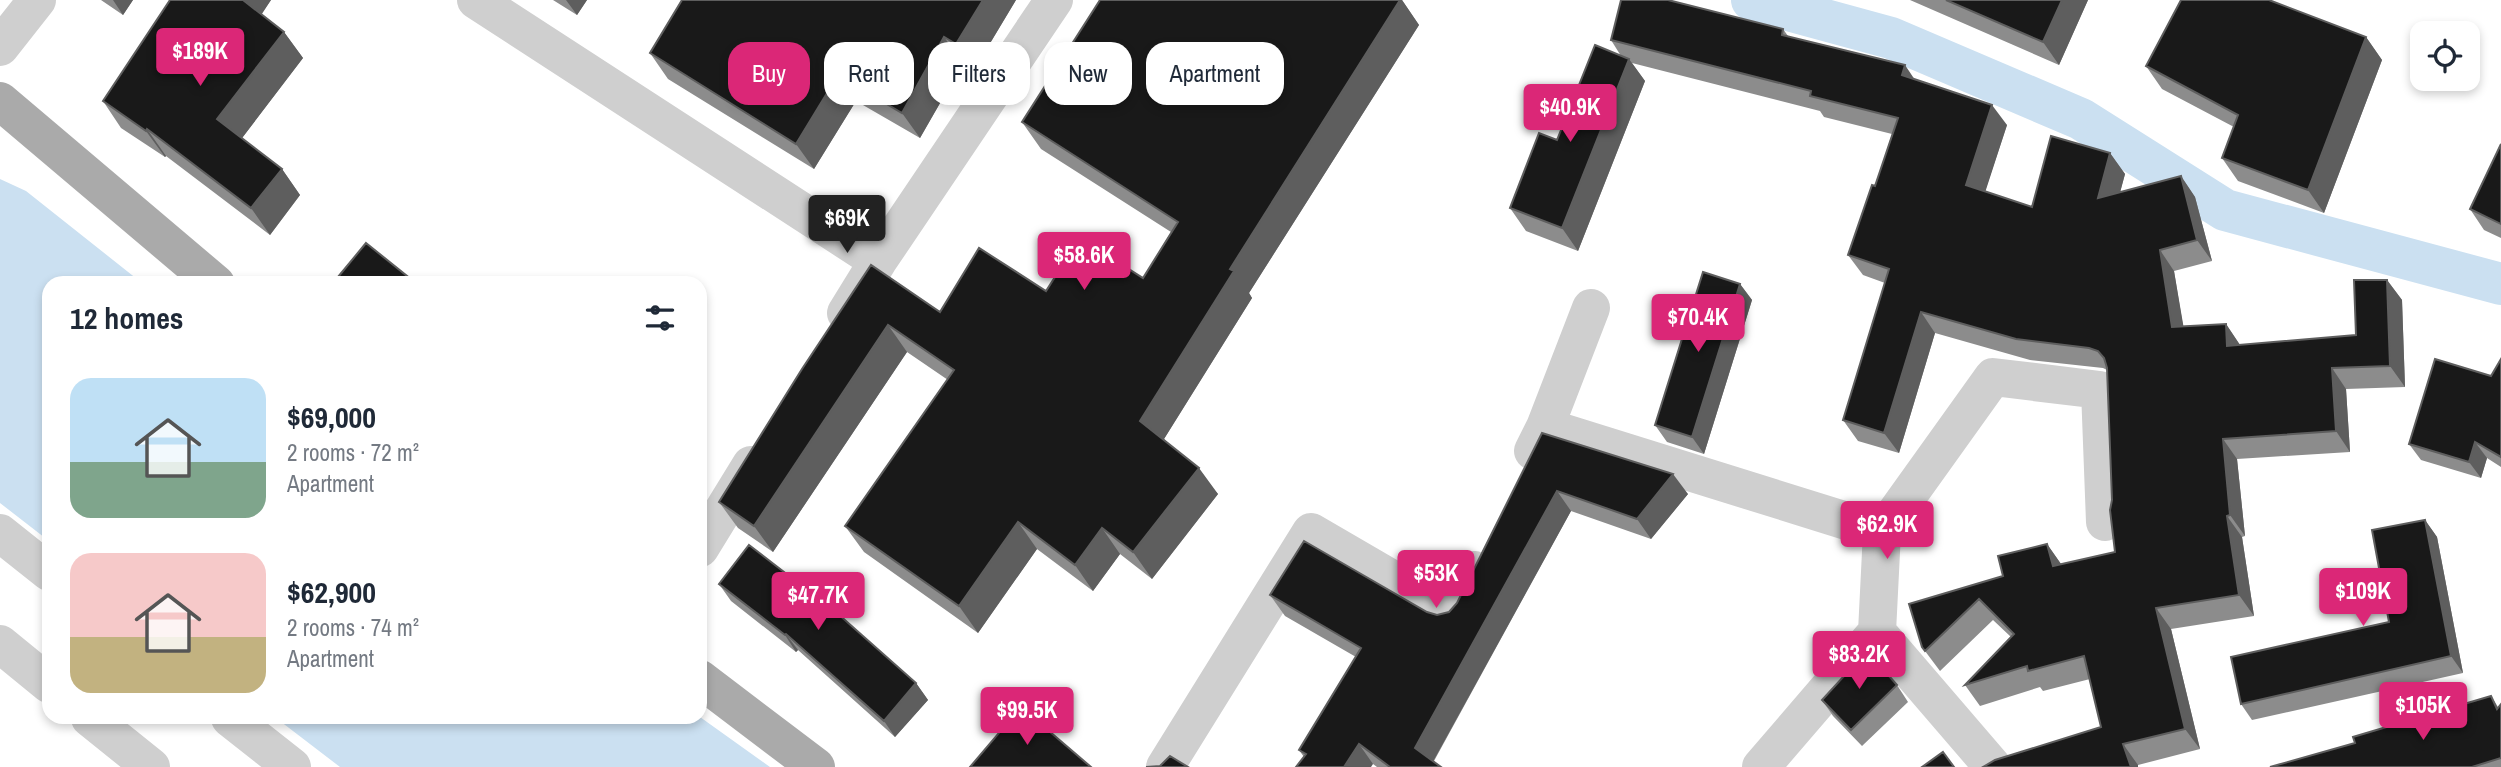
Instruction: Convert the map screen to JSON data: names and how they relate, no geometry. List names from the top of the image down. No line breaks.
{"page":{"price":["$189K","$40.9K","$69K","$58.6K","$70.4K","$62.9K","$53K","$109K","$47.7K","$83.2K","$105K","$99.5K"],"chip":["Buy","Rent","Filters","New","Apartment"],"heading":"12 homes","list":[{"name":"$69,000","note":"2 rooms · 72 m² · Apartment"},{"name":"$62,900","note":"2 rooms · 74 m² · Apartment"}]}}
